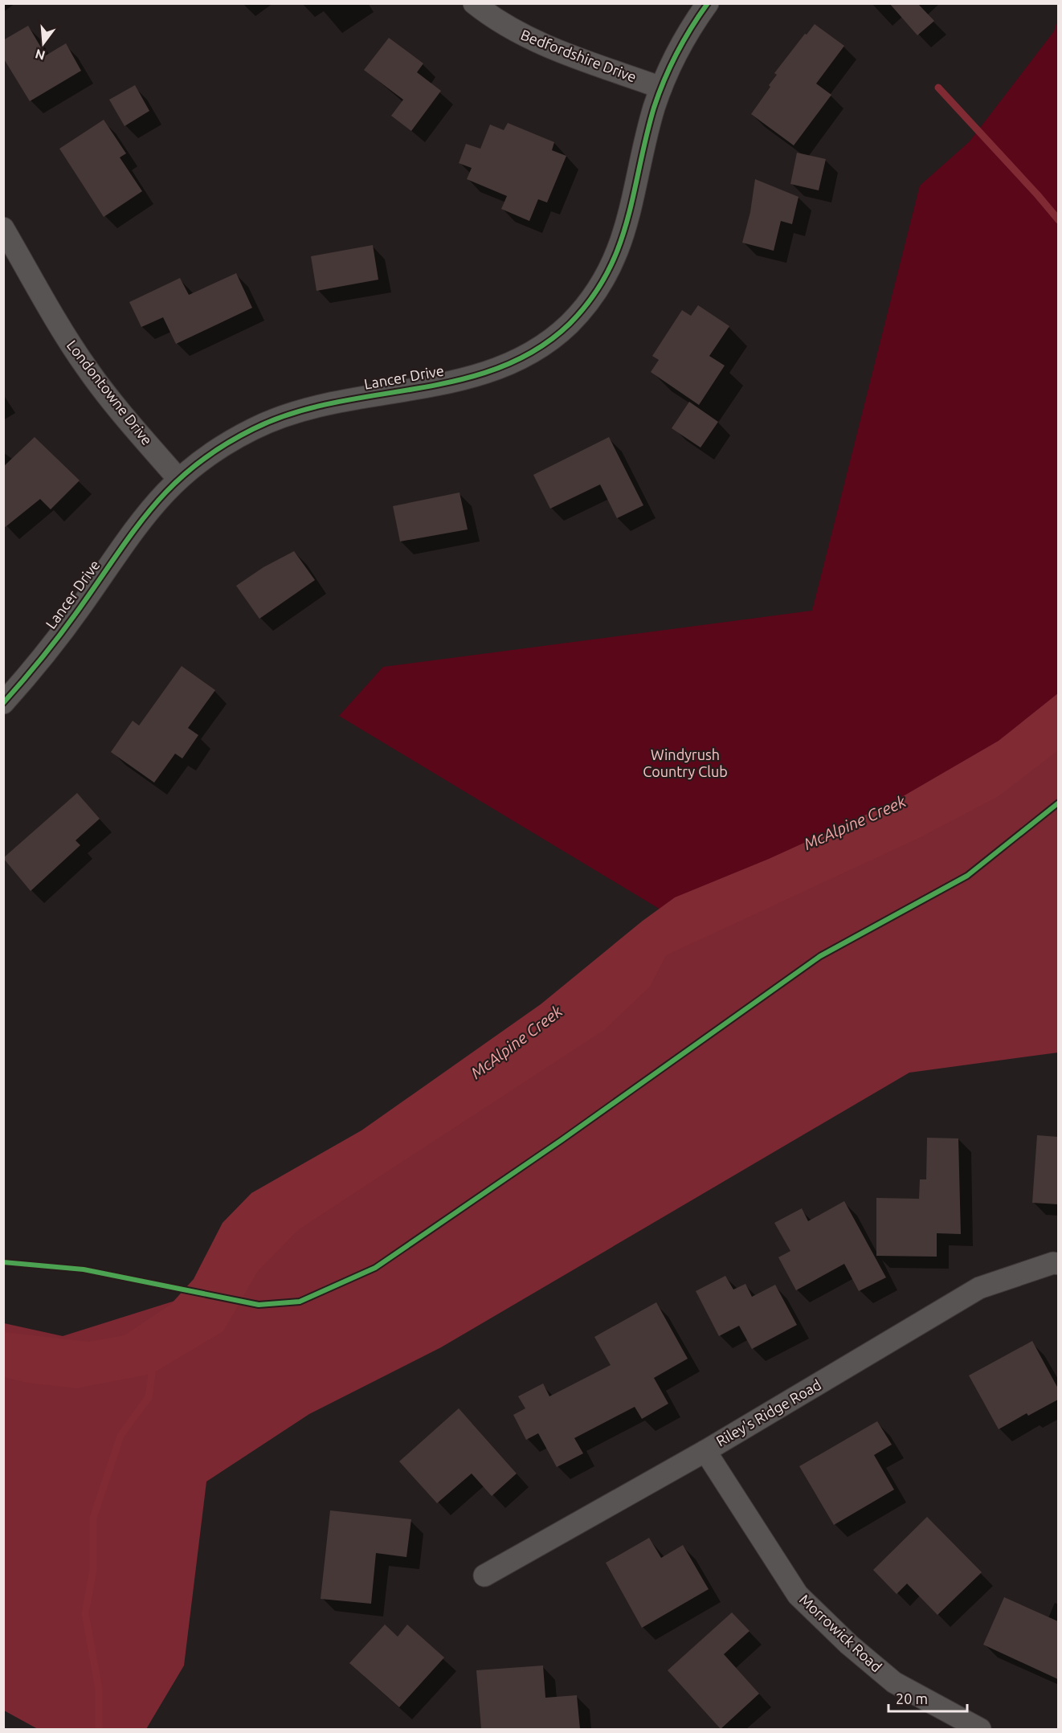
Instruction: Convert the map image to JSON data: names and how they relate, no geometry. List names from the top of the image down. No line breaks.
{"streets":{"street":["Bedfordshire Drive","Lancer Drive","Londontowne Drive","Riley's Ridge Road","Morrowick Road"]},"crossings":[["Bedfordshire Drive","Lancer Drive"],["Lancer Drive","Londontowne Drive"],["Riley's Ridge Road","Morrowick Road"]],"water":["McAlpine Creek"],"parks":["Windyrush Country Club"],"scale_bar":"20 m","north":"bottom"}
